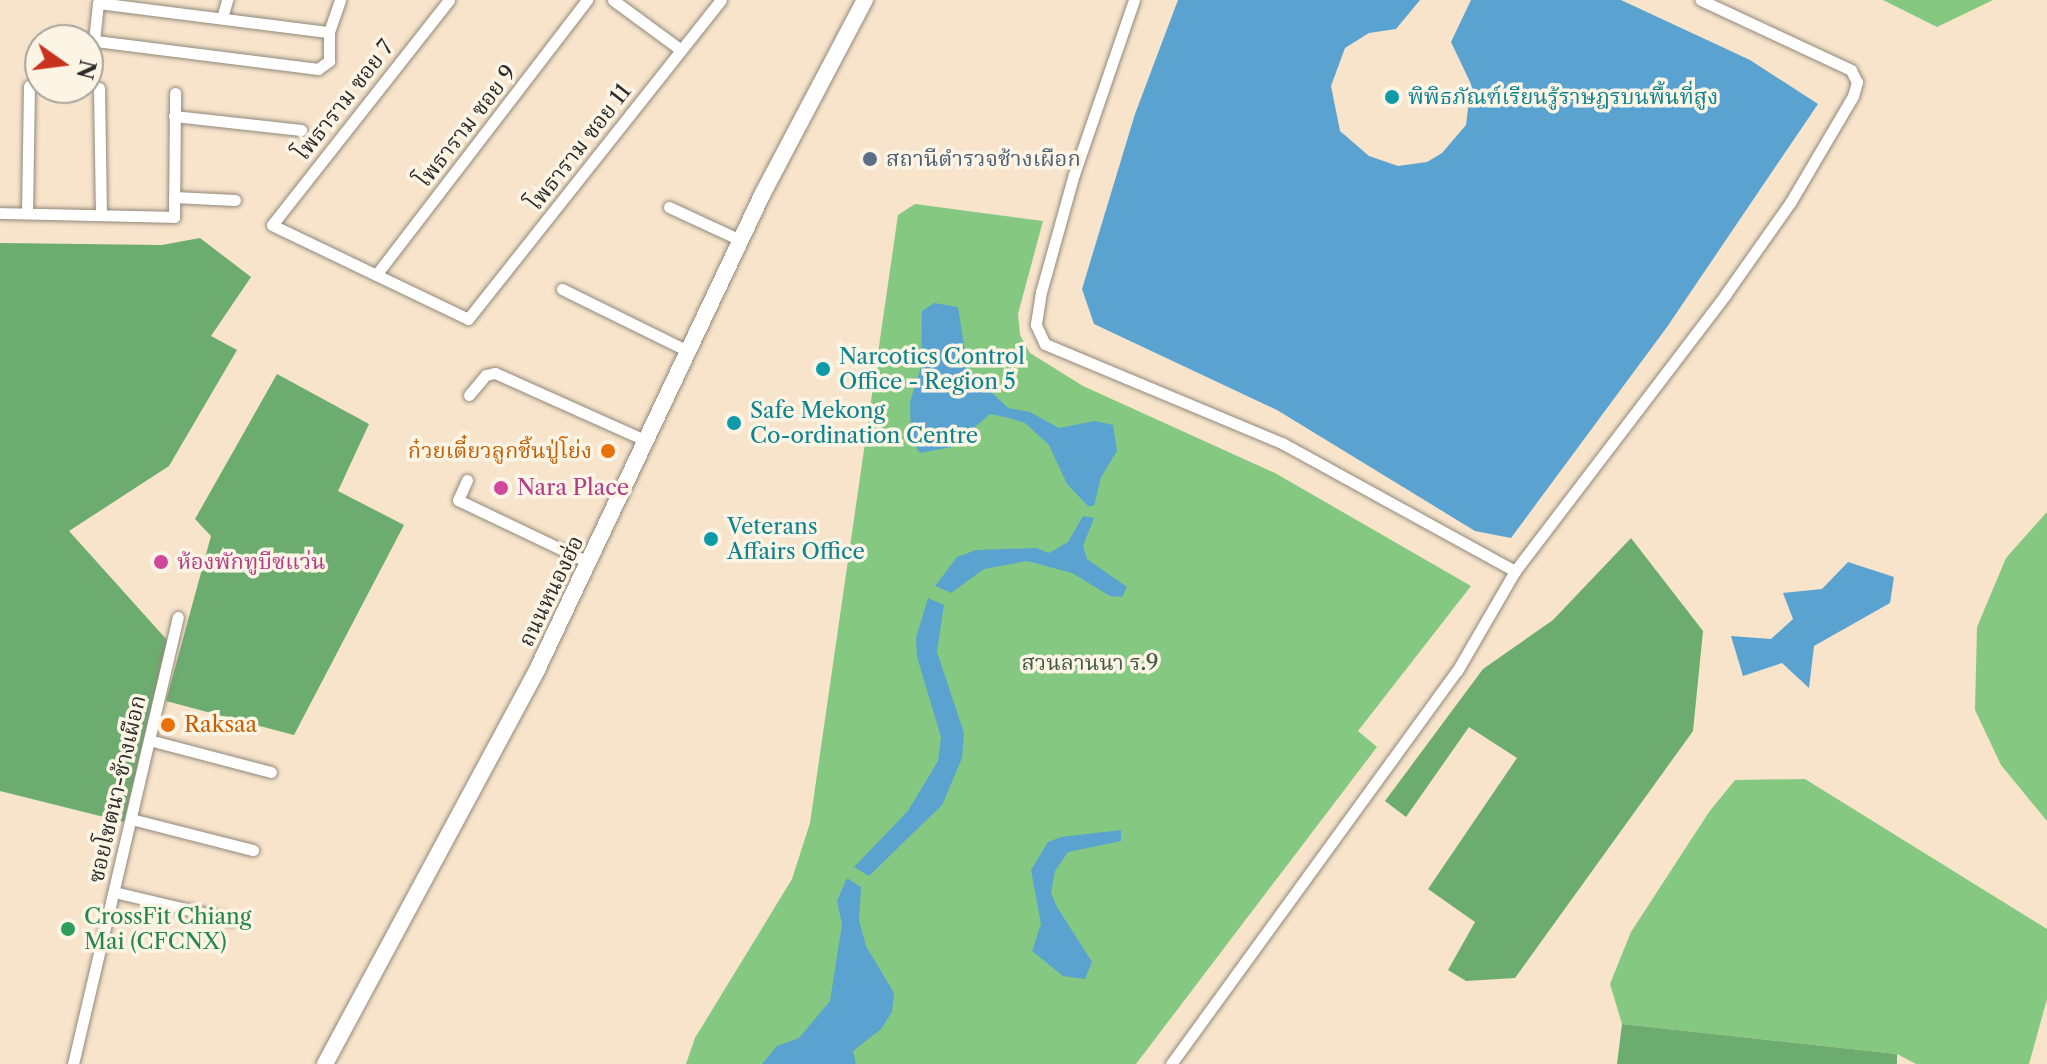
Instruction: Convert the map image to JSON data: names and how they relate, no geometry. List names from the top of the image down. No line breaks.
{"streets":{"main road":["ถนนหนองฮ่อ"],"street":["โพธาราม ซอย 7","โพธาราม ซอย 9","โพธาราม ซอย 11","ซอยโชตนา-ช้างเผือก"]},"crossings":[["โพธาราม ซอย 7","โพธาราม ซอย 9"],["โพธาราม ซอย 7","โพธาราม ซอย 11"],["โพธาราม ซอย 9","โพธาราม ซอย 11"]],"parks":["สวนลานนา ร.9"],"places":["พิพิธภัณฑ์เรียนรู้ราษฎรบนพื้นที่สูง","สถานีตำรวจช้างเผือก","Narcotics Control Office - Region 5","Safe Mekong Co-ordination Centre","ก๋วยเตี๋ยวลูกชิ้นปู่โย่ง","Nara Place","Veterans Affairs Office","ห้องพักทูบีซแว่น","Raksaa","CrossFit Chiang Mai (CFCNX)"],"north":"right"}
